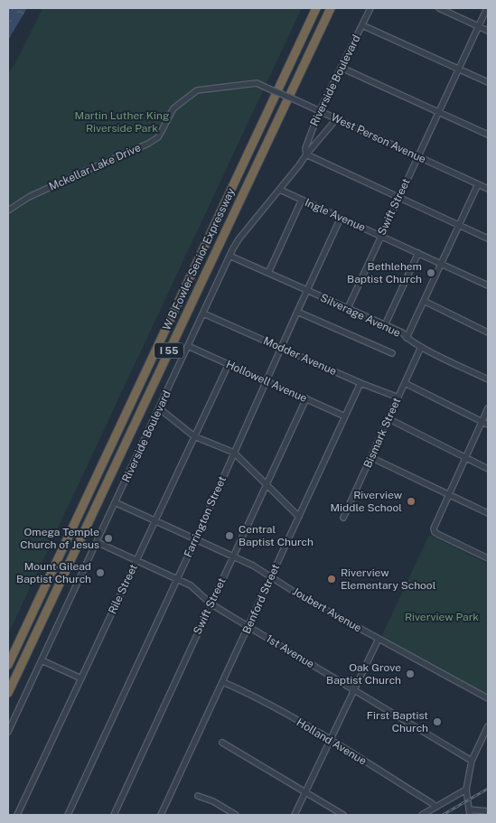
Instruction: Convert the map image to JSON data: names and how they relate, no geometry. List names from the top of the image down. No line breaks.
{"streets":{"highway":["W B Fowler Senior Expressway","I 55"],"street":["Riverside Boulevard","West Person Avenue","Mckellar Lake Drive","Swift Street","Ingle Avenue","Silverage Avenue","Modder Avenue","Hollowell Avenue","Bismark Street","Farrington Street","Rile Street","Benford Street","Joubert Avenue","1st Avenue","Holland Avenue"]},"crossings":[["Riverside Boulevard","West Person Avenue"],["Riverside Boulevard","Ingle Avenue"],["Riverside Boulevard","Silverage Avenue"],["Riverside Boulevard","Modder Avenue"],["Riverside Boulevard","Hollowell Avenue"],["Riverside Boulevard","Joubert Avenue"],["Riverside Boulevard","1st Avenue"],["West Person Avenue","Mckellar Lake Drive"],["West Person Avenue","Swift Street"],["Swift Street","Ingle Avenue"],["Swift Street","Silverage Avenue"],["Swift Street","Hollowell Avenue"],["Swift Street","Joubert Avenue"],["Swift Street","1st Avenue"],["Ingle Avenue","Farrington Street"],["Silverage Avenue","Bismark Street"],["Silverage Avenue","Farrington Street"],["Modder Avenue","Bismark Street"],["Modder Avenue","Farrington Street"],["Modder Avenue","Benford Street"],["Hollowell Avenue","Farrington Street"],["Hollowell Avenue","Rile Street"],["Hollowell Avenue","Benford Street"],["Farrington Street","Joubert Avenue"],["Farrington Street","1st Avenue"],["Rile Street","Joubert Avenue"],["Rile Street","1st Avenue"],["Benford Street","Joubert Avenue"],["Benford Street","1st Avenue"],["Benford Street","Holland Avenue"]],"parks":["Martin Luther King Riverside Park","Riverview Park"],"places":["Bethlehem Baptist Church","Riverview Middle School","Central Baptist Church","Omega Temple Church of Jesus","Mount Gilead Baptist Church","Riverview Elementary School","Oak Grove Baptist Church","First Baptist Church"]}
